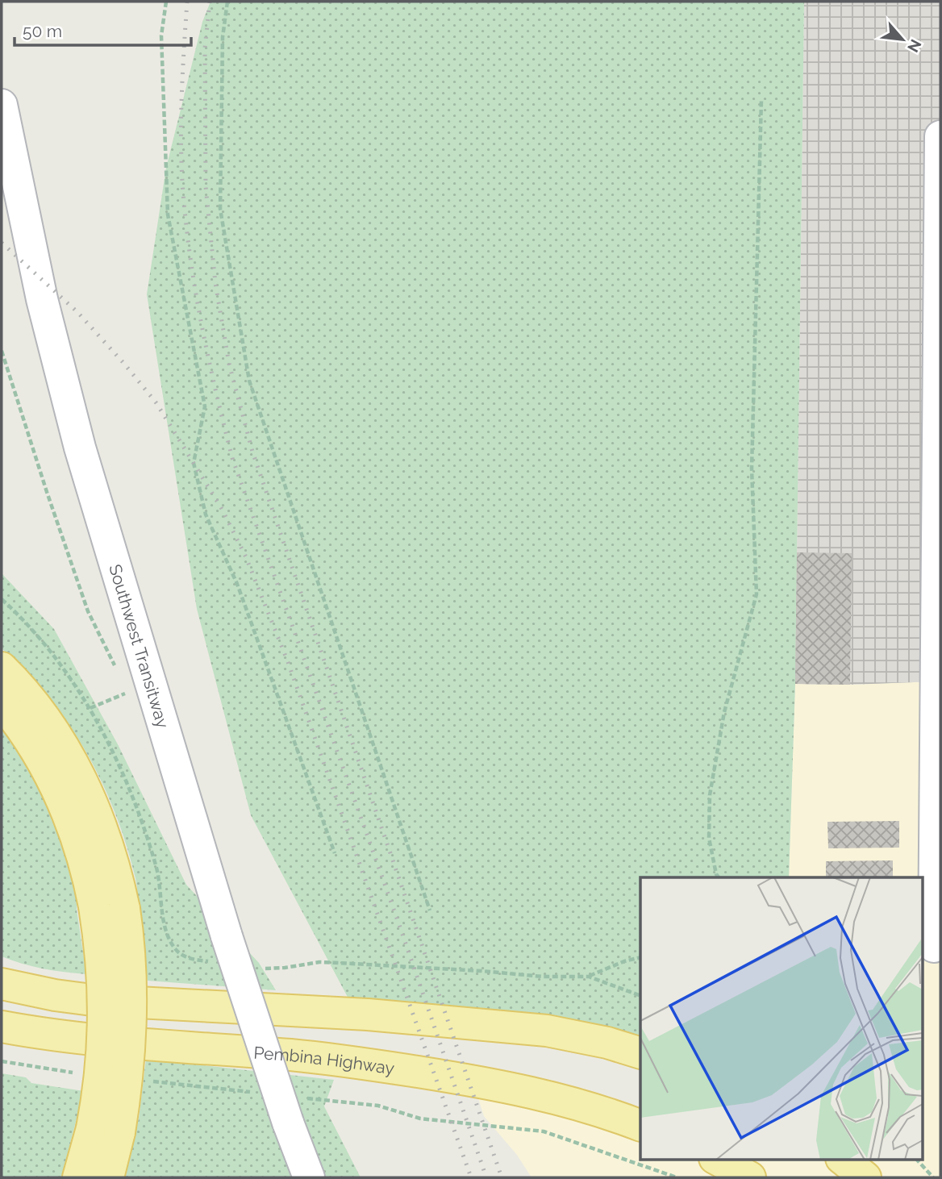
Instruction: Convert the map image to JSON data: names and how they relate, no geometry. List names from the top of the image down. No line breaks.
{"streets":{"main road":["Pembina Highway"],"street":["Southwest Transitway"]},"scale_bar":"50 m","north":"bottom right"}
